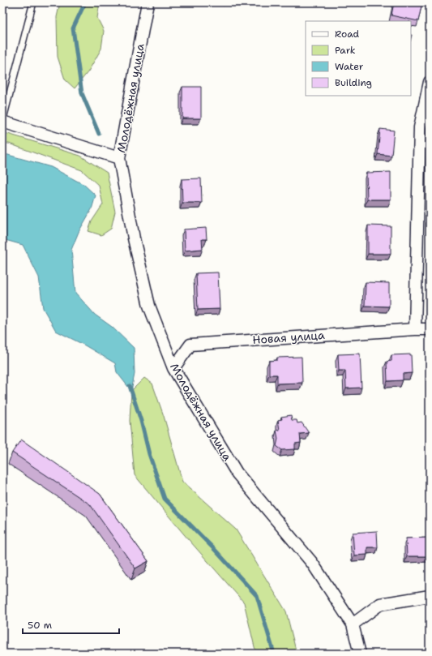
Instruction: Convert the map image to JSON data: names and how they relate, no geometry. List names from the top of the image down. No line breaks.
{"streets":{"street":["Молодёжная улица","Новая улица"]},"crossings":[["Молодёжная улица","Новая улица"]],"legend":["Road","Park","Water","Building"],"scale_bar":"50 m"}
